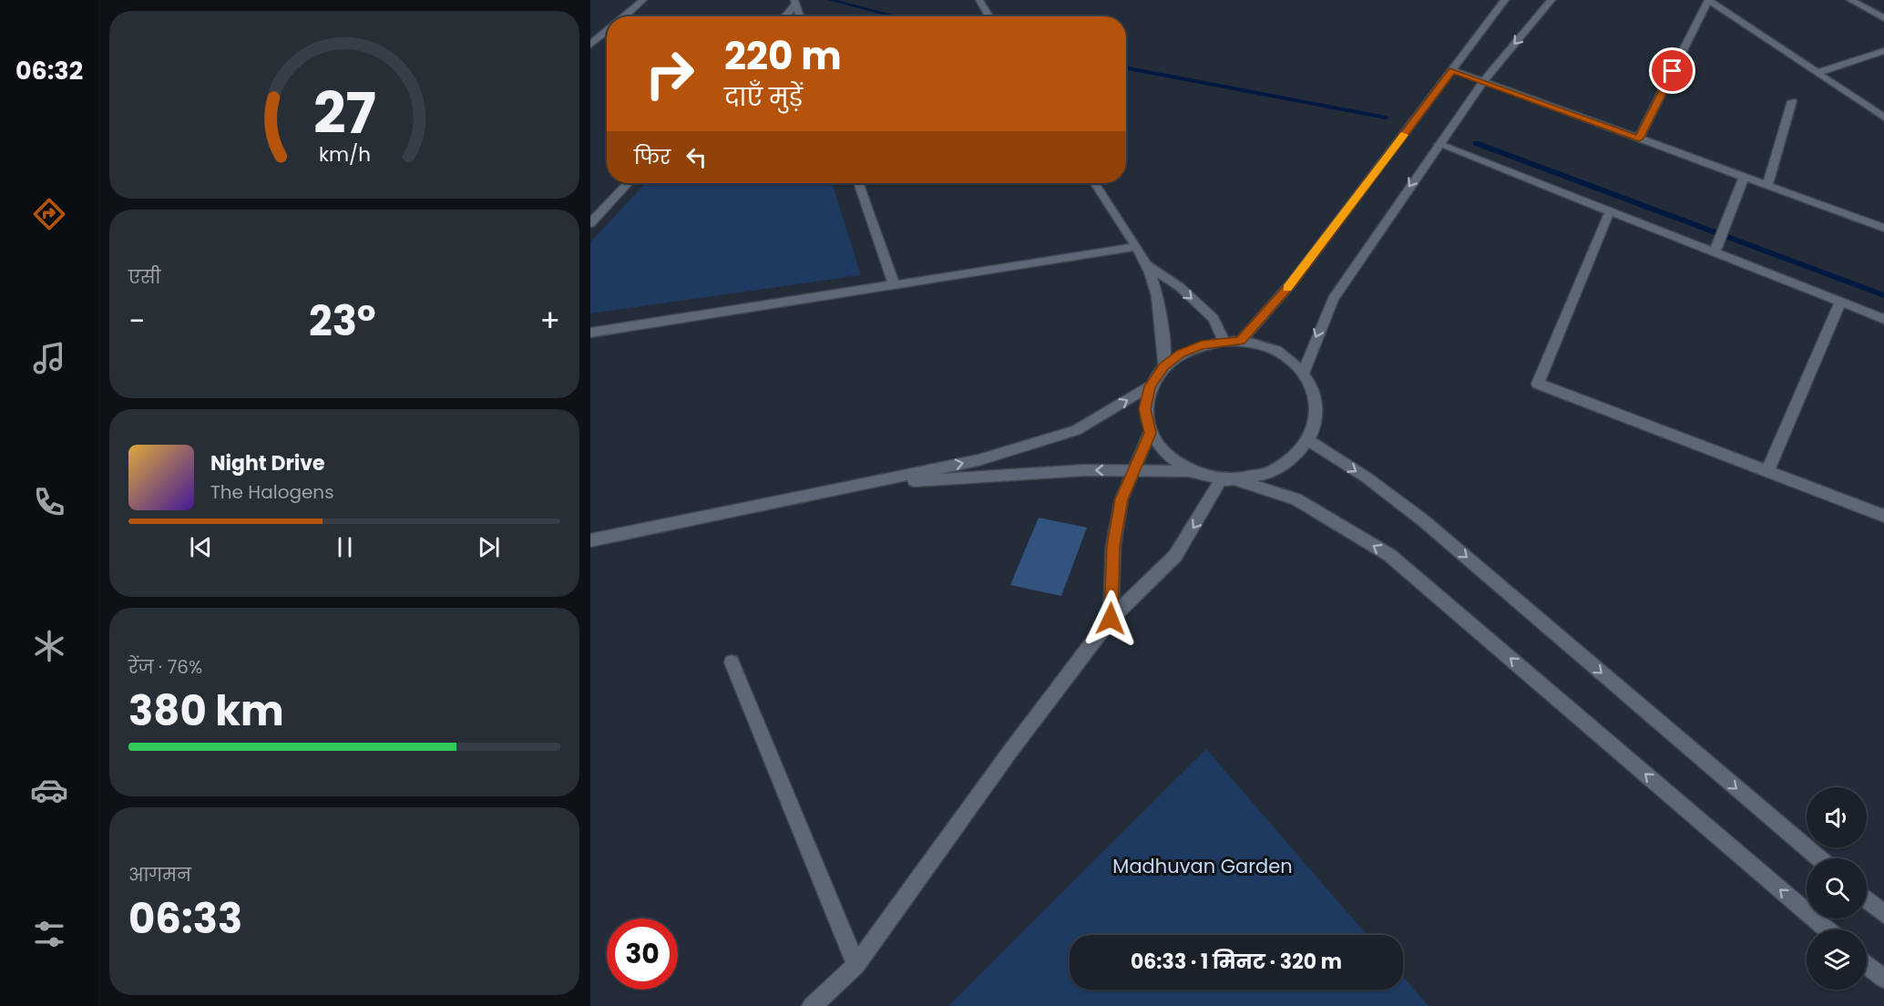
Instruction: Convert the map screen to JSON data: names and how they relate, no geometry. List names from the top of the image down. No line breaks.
{"parks":["Madhuvan Garden"],"page":{"tabs":"06:32","turn":["220 m","दाएँ मुड़ें"],"then":"फिर","tile":["एसी",["रेंज · 76%","380 km"],["आगमन","06:33"]],"heat":["−","23°","+"],"song":["Night Drive","The Halogens"],"limit":"30","trip":"06:33 · 1 मिनट · 320 m","gauge":["27","km/h"]}}
